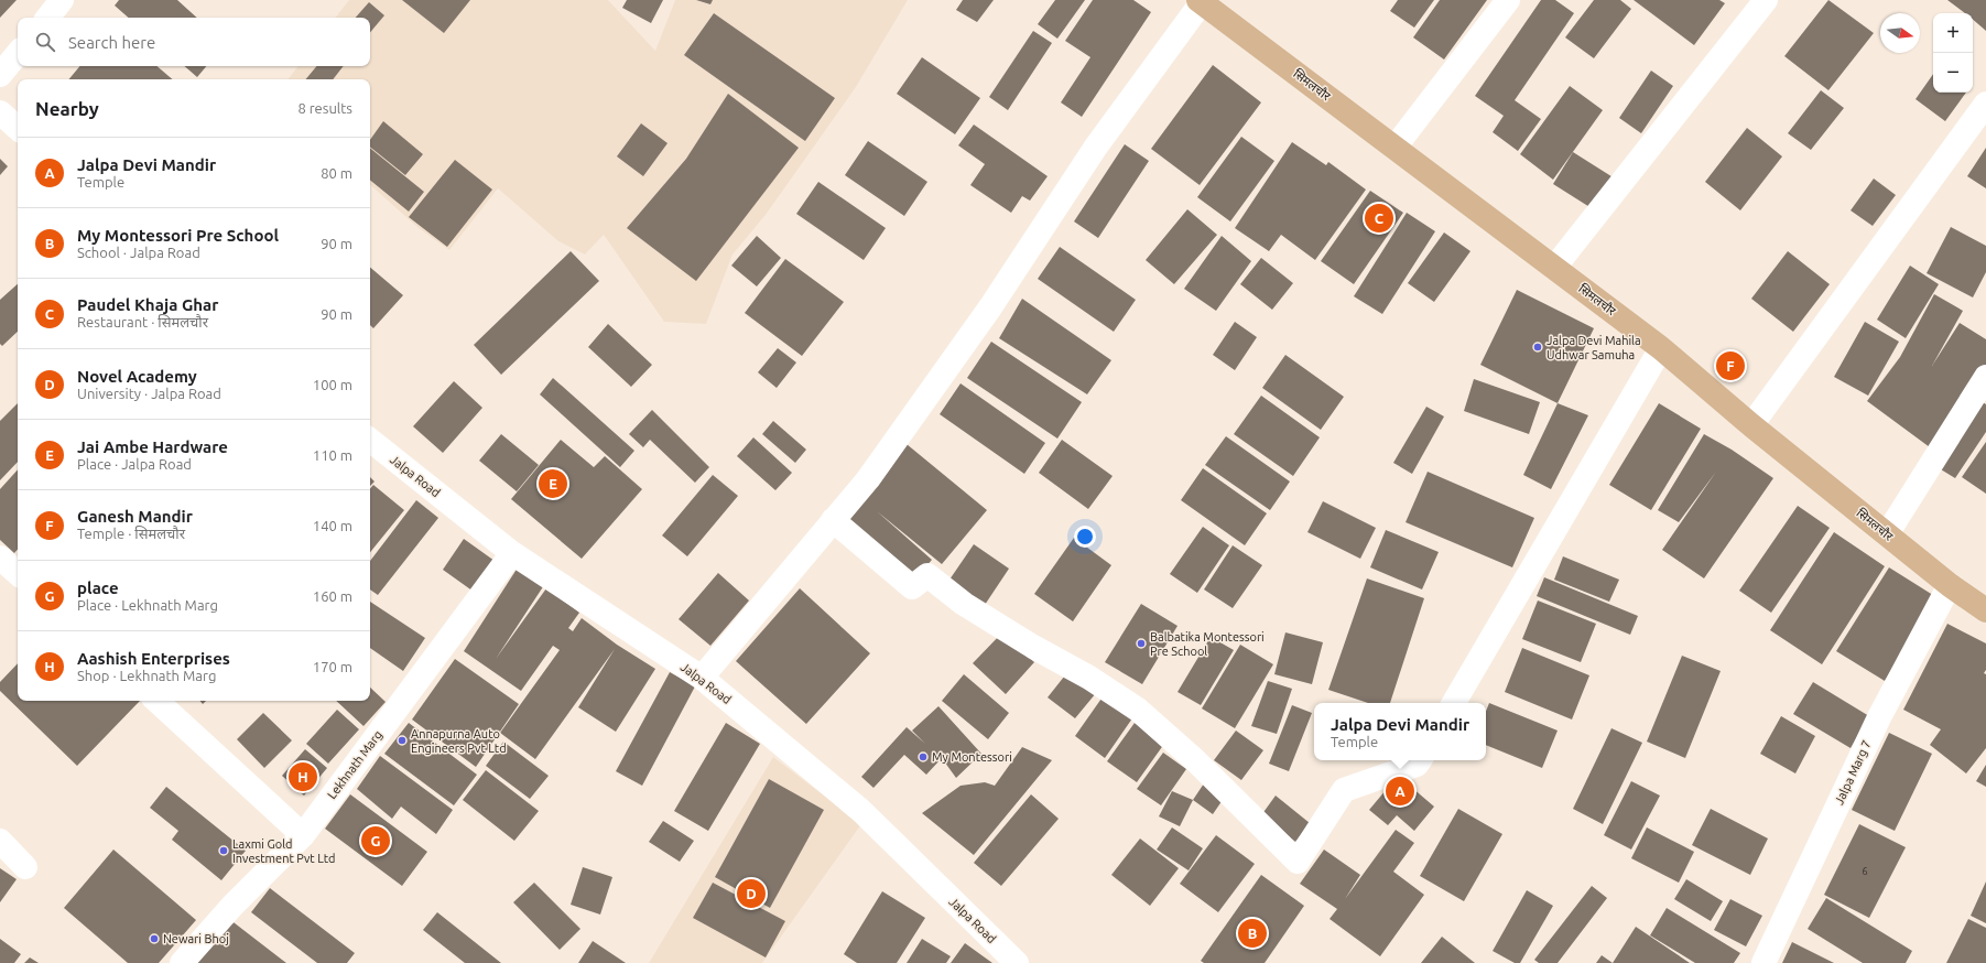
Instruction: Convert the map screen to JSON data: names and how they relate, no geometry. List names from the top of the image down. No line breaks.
{"streets":{"main road":["सिमलचौर"],"street":["Jalpa Road","Lekhnath Marg","Jalpa Marg 7"]},"crossings":[["सिमलचौर","Jalpa Marg 7"],["Jalpa Road","Lekhnath Marg"]],"places":["Jalpa Devi Mahila Udhwar Samuha","Balbatika Montessori Pre School","Annapurna Auto Engineers Pvt Ltd","My Montessori","Laxmi Gold Investment Pvt Ltd","Newari Bhoj"],"house_numbers":["6"],"north":"right","page":{"map_buttons":["+","−"],"search":"Search here","heading":["Nearby","8 results"],"list":[{"mark":"A","name":"Jalpa Devi Mandir","note":"Temple","value":"80 m"},{"mark":"B","name":"My Montessori Pre School","note":"School · Jalpa Road","value":"90 m"},{"mark":"C","name":"Paudel Khaja Ghar","note":"Restaurant · सिमलचौर","value":"90 m"},{"mark":"D","name":"Novel Academy","note":"University · Jalpa Road","value":"100 m"},{"mark":"E","name":"Jai Ambe Hardware","note":"Place · Jalpa Road","value":"110 m"},{"mark":"F","name":"Ganesh Mandir","note":"Temple · सिमलचौर","value":"140 m"},{"mark":"G","name":"place","note":"Place · Lekhnath Marg","value":"160 m"},{"mark":"H","name":"Aashish Enterprises","note":"Shop · Lekhnath Marg","value":"170 m"}],"pins":["C","F","E","H","A","G","D","B"],"popup":["Jalpa Devi Mandir","Temple"]}}
